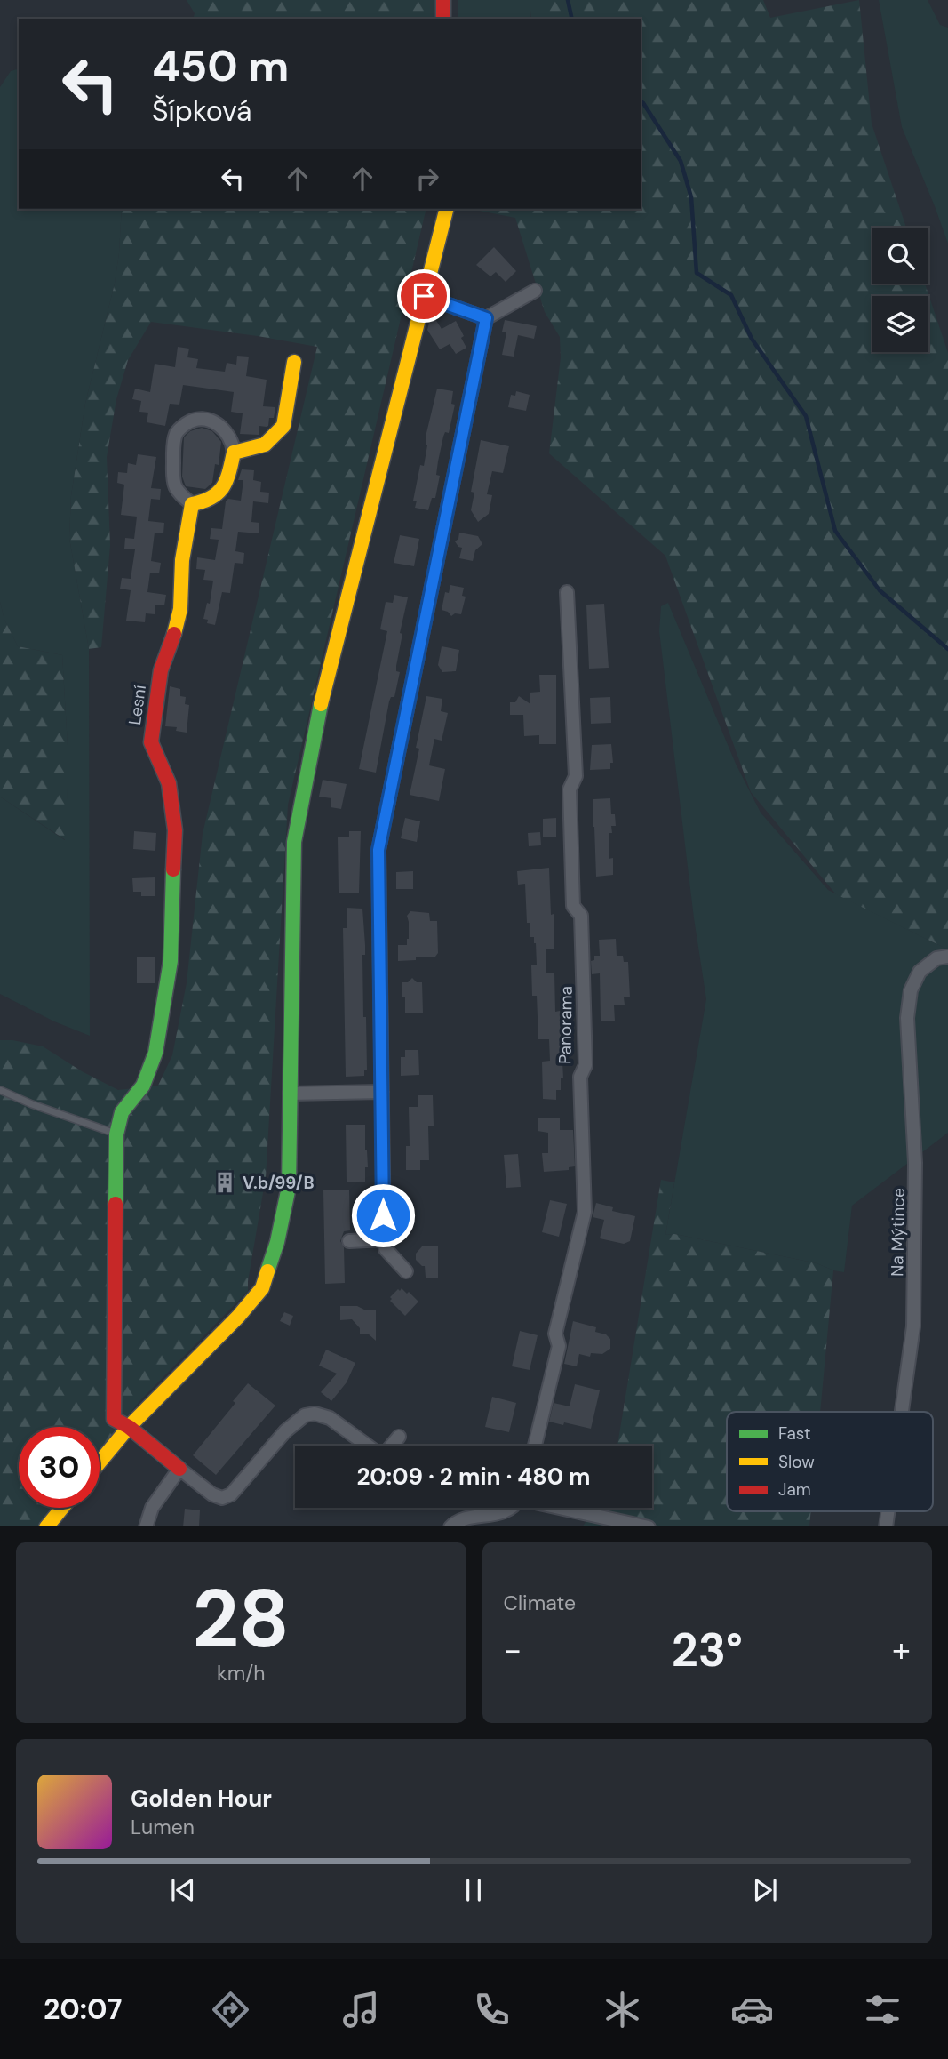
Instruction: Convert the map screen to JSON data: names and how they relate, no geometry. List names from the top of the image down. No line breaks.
{"streets":{"street":["Lesní","Panorama","Na Mýtince"]},"places":{"building":["V.b/99/B"]},"legend":["Fast","Slow","Jam"],"page":{"turn":["450 m","Šípková"],"limit":"30","trip":"20:09 · 2 min · 480 m","tile":[["28","km/h"],"Climate"],"heat":["−","23°","+"],"song":["Golden Hour","Lumen"],"tabs":"20:07"}}
